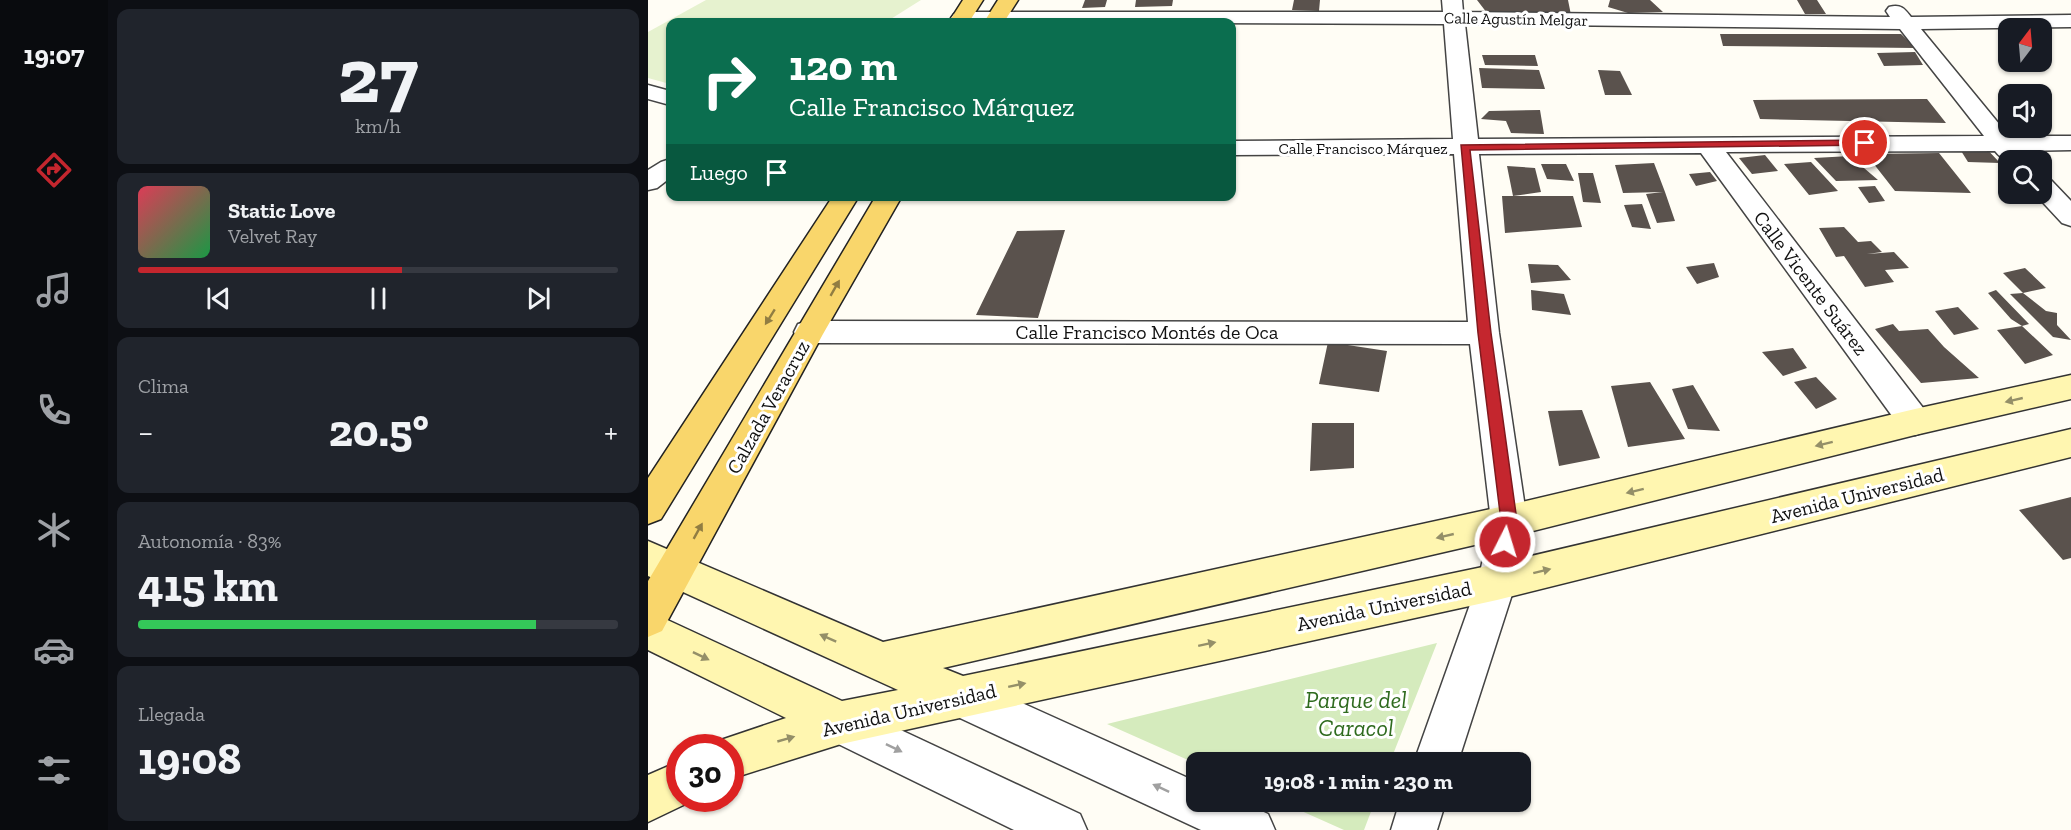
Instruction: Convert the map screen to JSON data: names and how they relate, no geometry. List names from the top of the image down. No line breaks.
{"streets":{"main road":["Calzada Veracruz","Avenida Universidad"],"street":["Calle Agustín Melgar","Calle Francisco Márquez","Calle Vicente Suárez","Calle Francisco Montés de Oca"]},"crossings":[["Calle Francisco Márquez","Calle Vicente Suárez"],["Calle Francisco Montés de Oca","Calzada Veracruz"]],"parks":["Parque del Caracol"],"north":"top","page":{"tabs":"19:07","tile":[["27","km/h"],"Clima",["Autonomía · 83%","415 km"],["Llegada","19:08"]],"turn":["120 m","Calle Francisco Márquez"],"then":"Luego","song":["Static Love","Velvet Ray"],"heat":["−","20.5°","+"],"limit":"30","trip":"19:08 · 1 min · 230 m"}}
